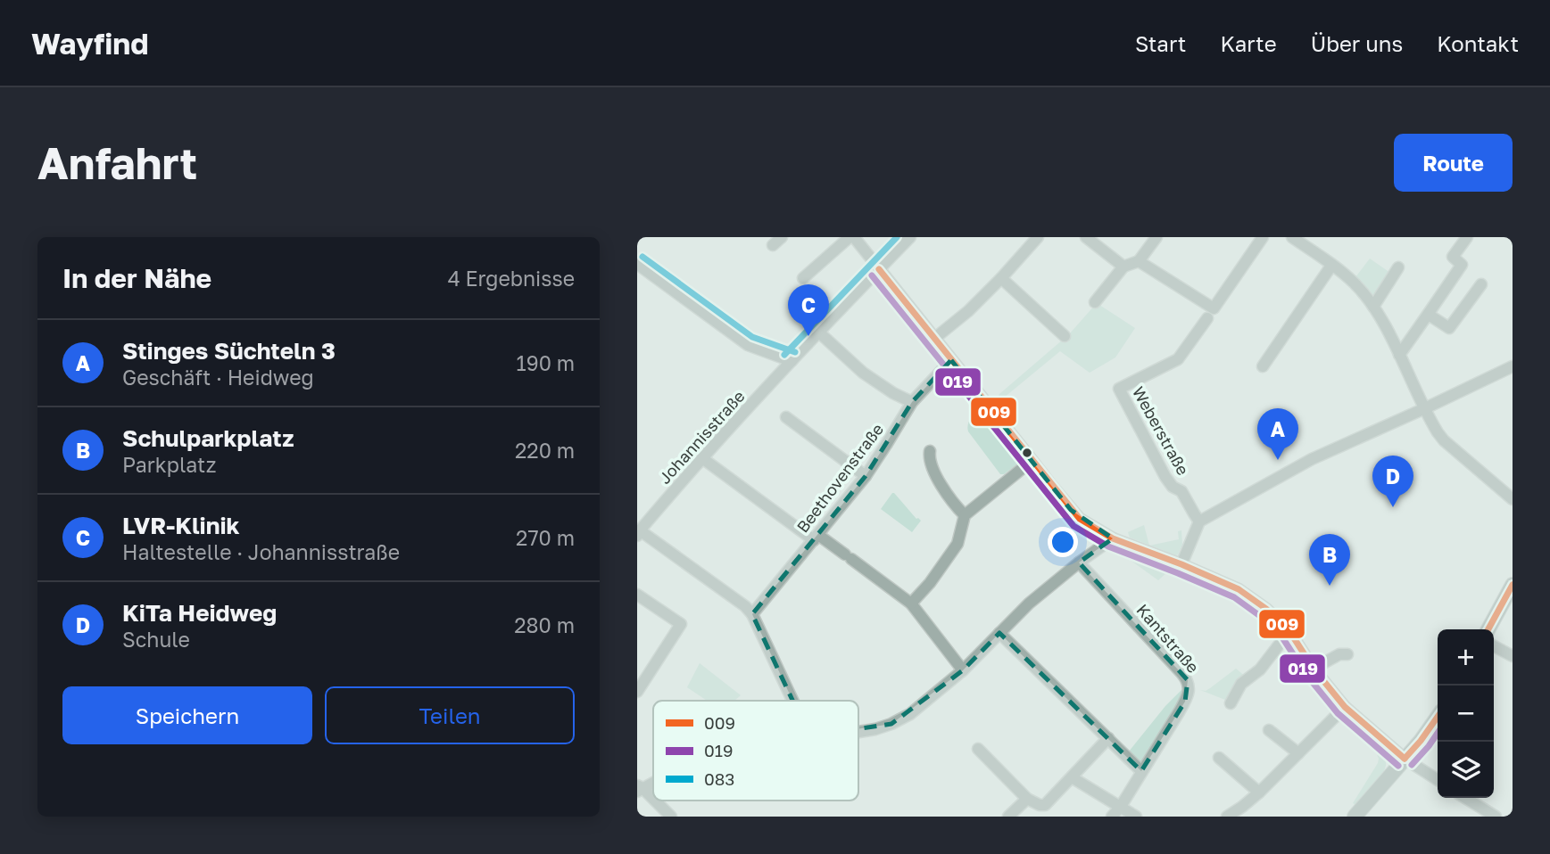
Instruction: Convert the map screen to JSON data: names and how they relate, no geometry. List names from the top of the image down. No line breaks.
{"streets":{"street":["Weberstraße","Johannisstraße","Beethovenstraße","Kantstraße"]},"lines":["transit line 083","transit line 009","transit line 019"],"legend":["009","019","083"],"page":{"header":"Wayfind","nav":["Start","Karte","Über uns","Kontakt"],"buttons":["Route",["Speichern","Teilen"]],"title":"Anfahrt","heading":["In der Nähe","4 Ergebnisse"],"pins":["C","A","D","B"],"list":[{"mark":"A","name":"Stinges Süchteln 3","note":"Geschäft · Heidweg","value":"190 m"},{"mark":"B","name":"Schulparkplatz","note":"Parkplatz","value":"220 m"},{"mark":"C","name":"LVR-Klinik","note":"Haltestelle · Johannisstraße","value":"270 m"},{"mark":"D","name":"KiTa Heidweg","note":"Schule","value":"280 m"}],"map_buttons":["+","−"]}}
